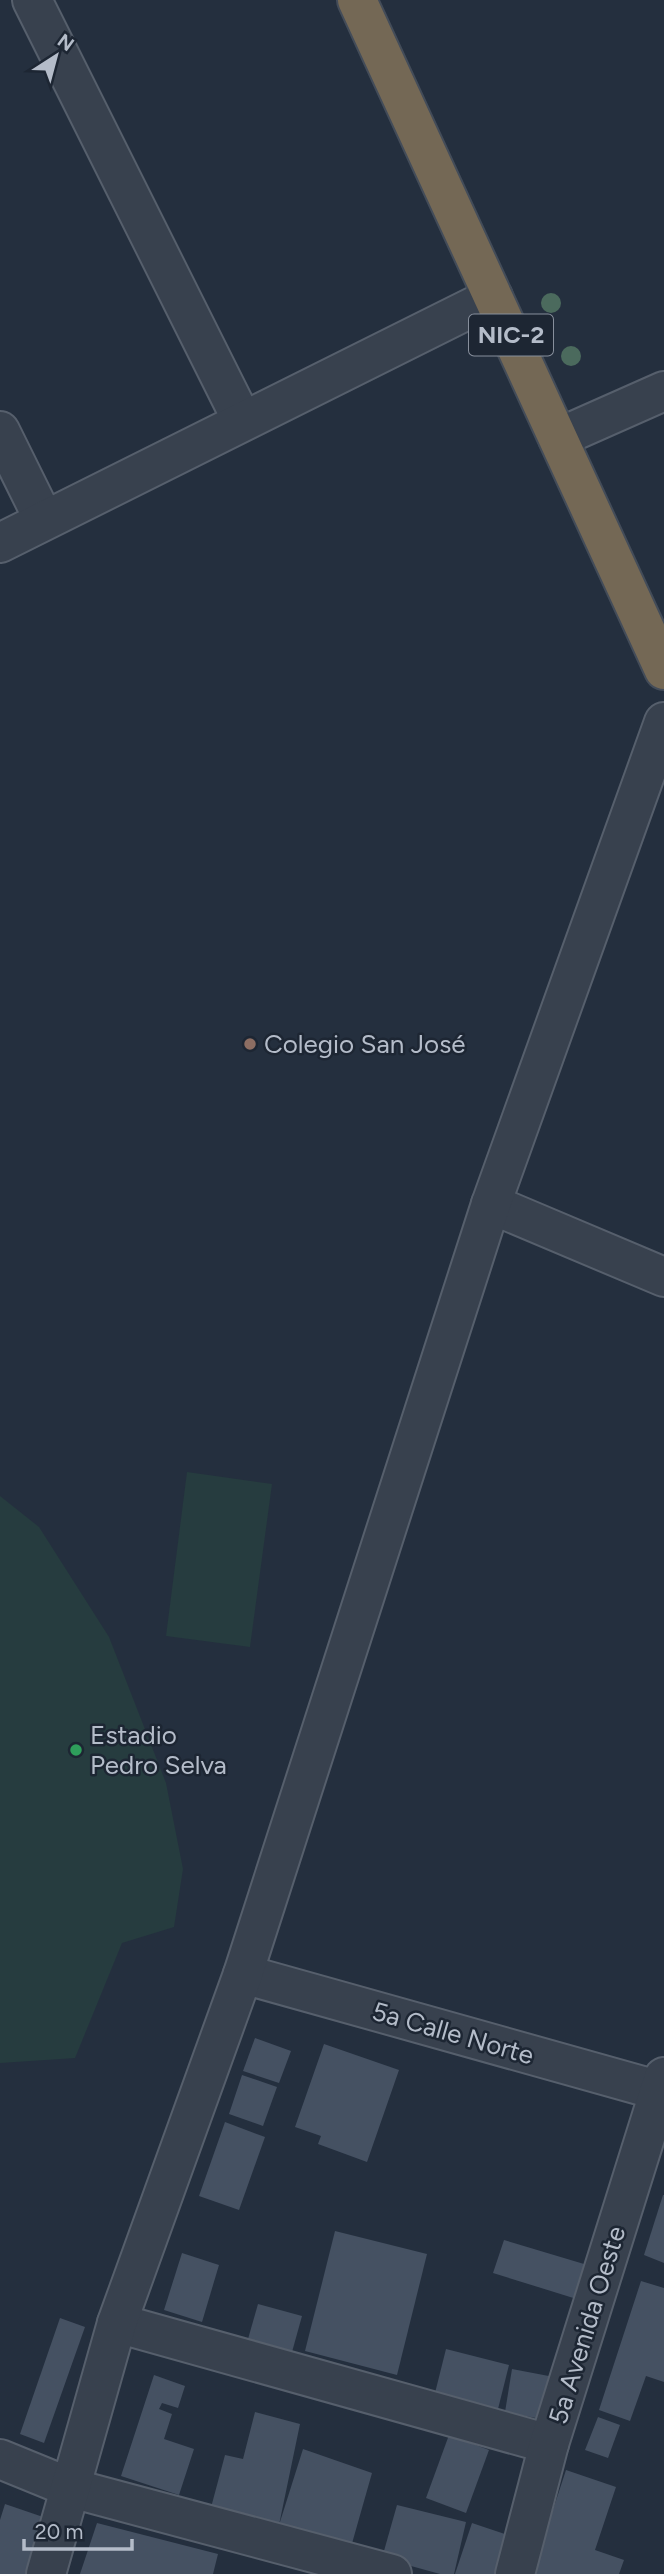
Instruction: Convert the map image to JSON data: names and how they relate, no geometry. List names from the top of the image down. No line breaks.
{"streets":{"highway":["NIC-2"],"street":["5a Calle Norte","5a Avenida Oeste"]},"crossings":[["5a Calle Norte","5a Avenida Oeste"]],"places":["Colegio San José","Estadio Pedro Selva"],"scale_bar":"20 m","north":"top right"}
